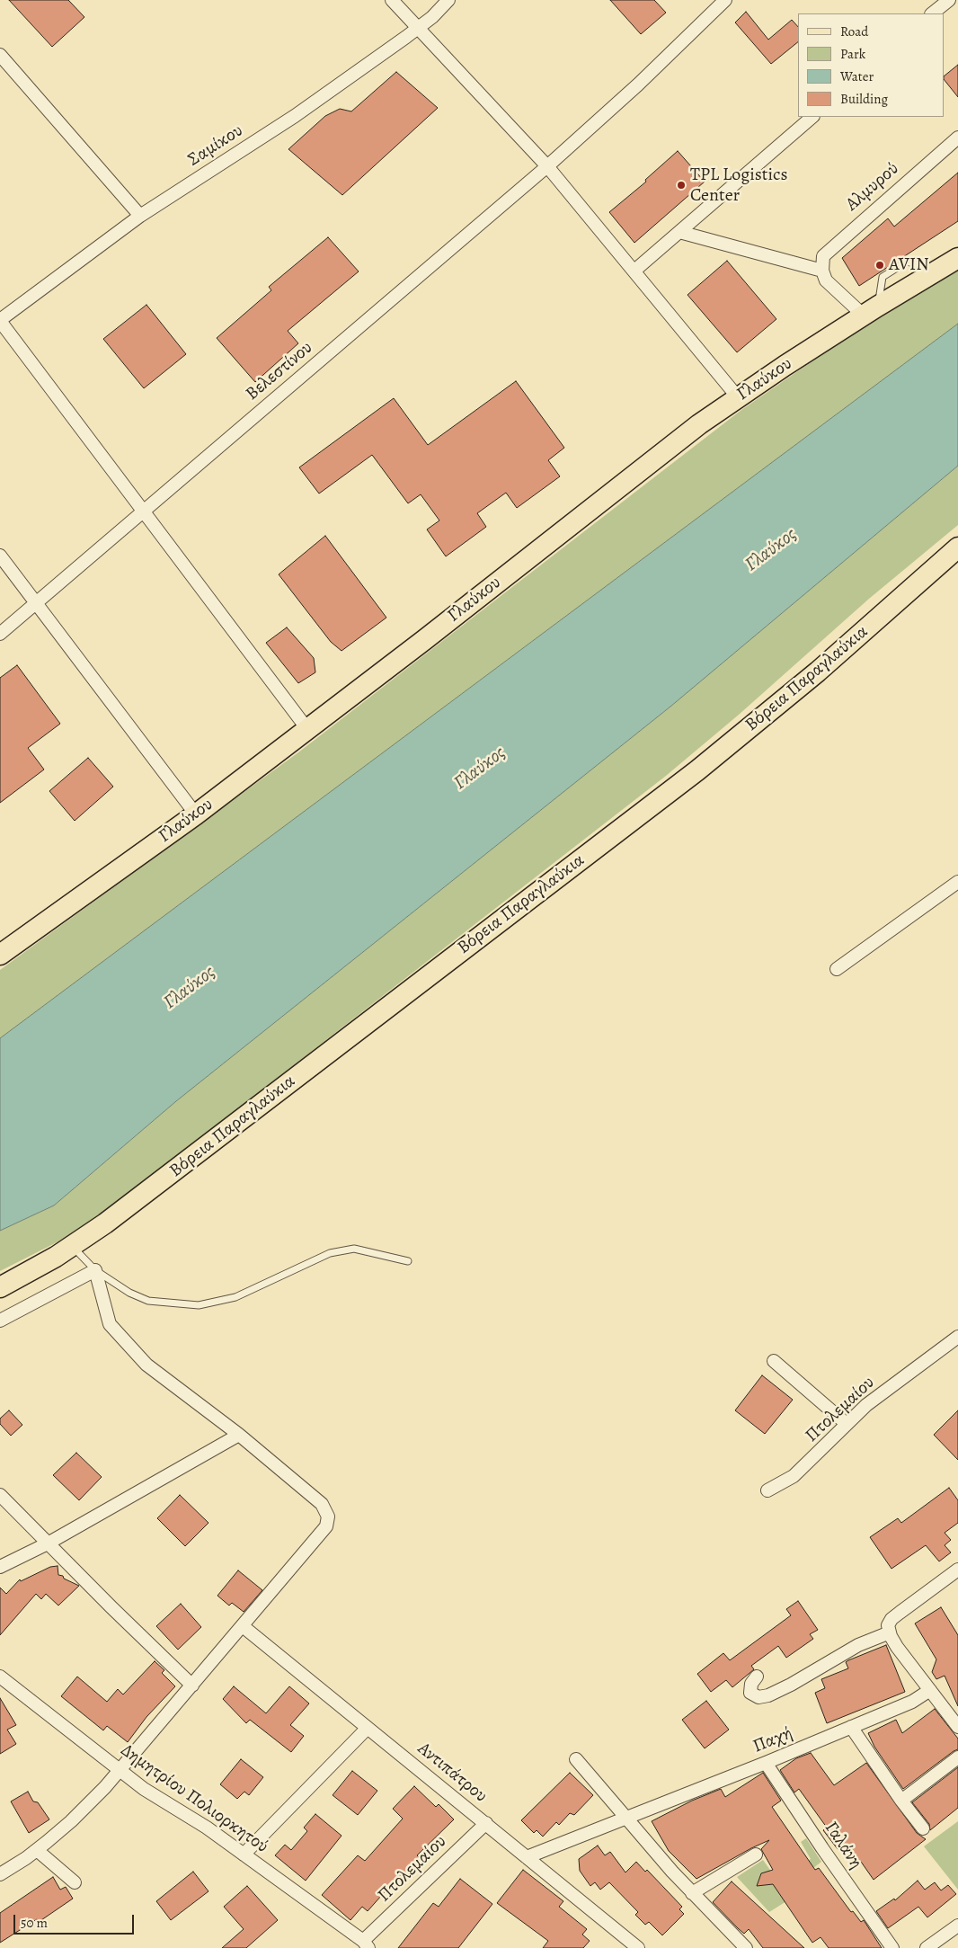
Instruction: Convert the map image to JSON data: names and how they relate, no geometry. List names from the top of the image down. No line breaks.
{"streets":{"main road":["Γλαύκου","Βόρεια Παραγλαύκια"],"street":["Σαμίκου","Αλμυρού","Βελεστίνου","Πτολεμαίου","Παχή","Αντιπάτρου","Δημητρίου Πολιορκητού","Γαλάνη"]},"crossings":[["Πτολεμαίου","Αντιπάτρου"],["Πτολεμαίου","Δημητρίου Πολιορκητού"],["Παχή","Αντιπάτρου"],["Παχή","Γαλάνη"]],"water":["Γλαύκος"],"places":["TPL Logistics Center","AVIN"],"legend":["Road","Park","Water","Building"],"scale_bar":"50 m"}
